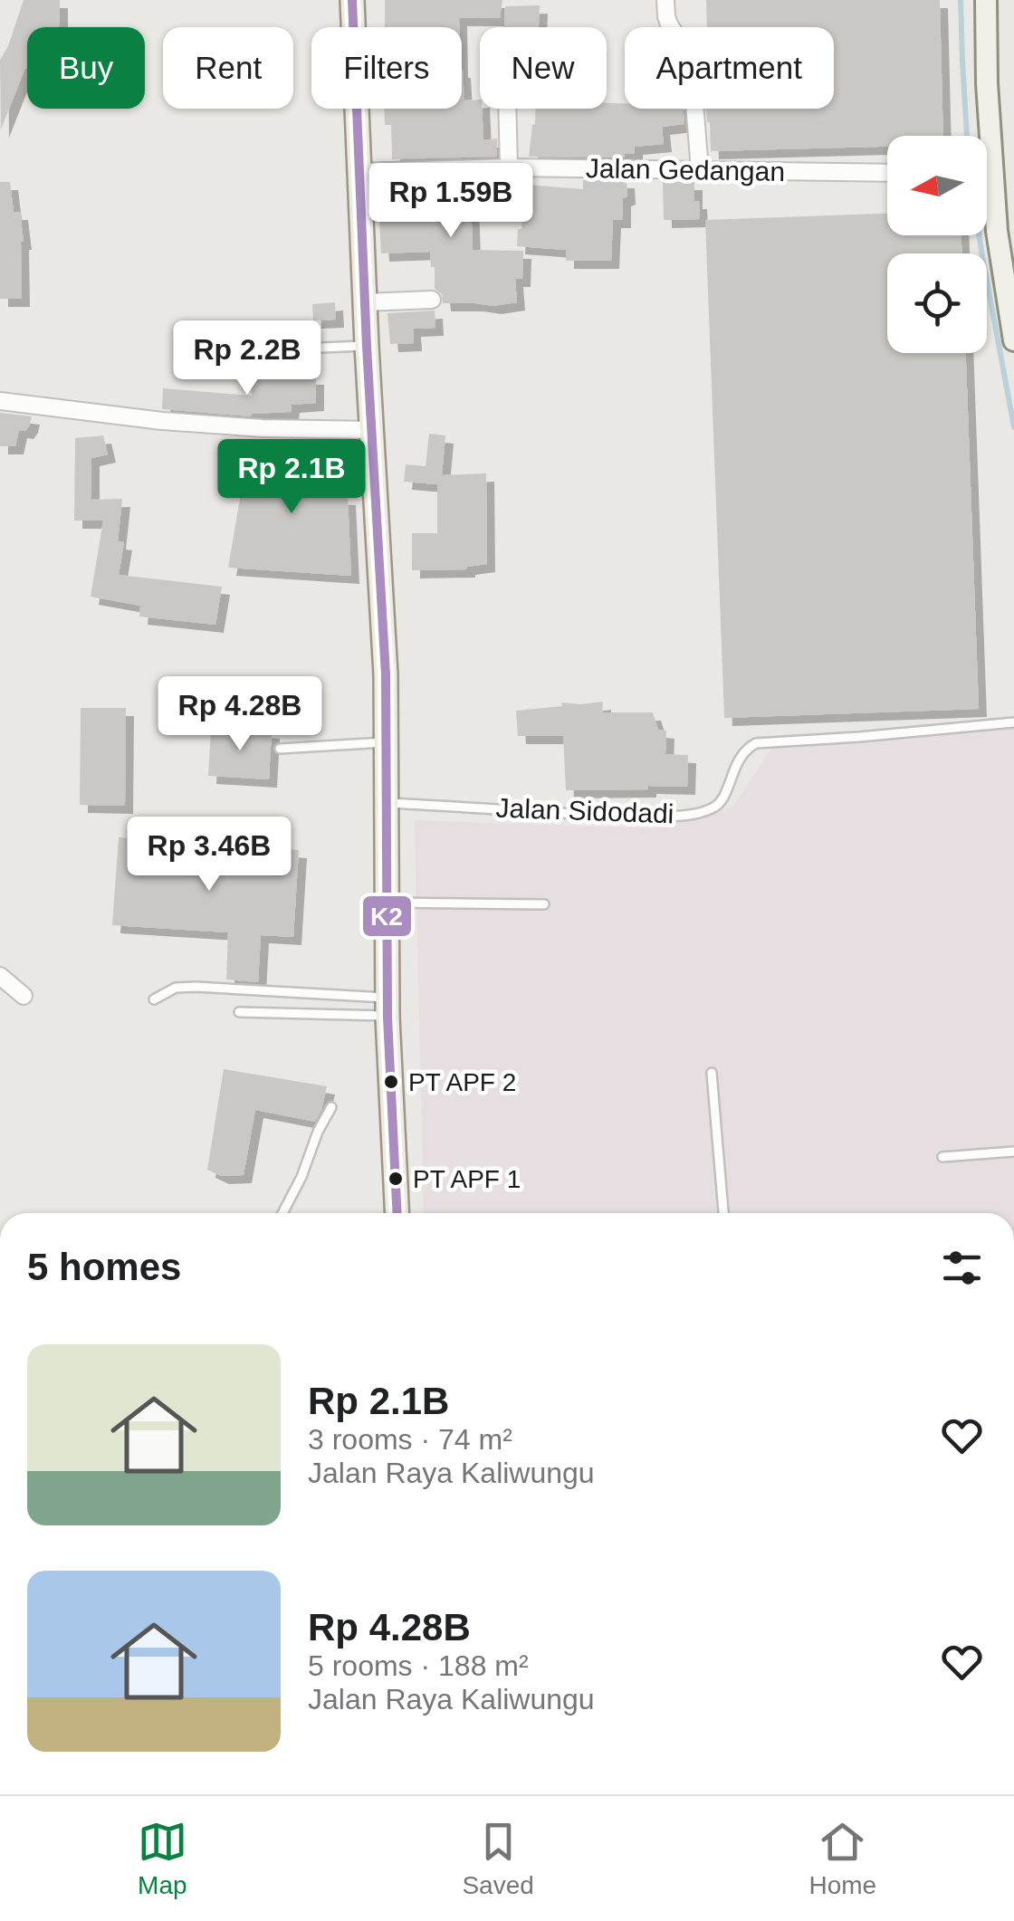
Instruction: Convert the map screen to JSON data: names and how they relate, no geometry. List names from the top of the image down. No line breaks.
{"streets":{"street":["Jalan Gedangan"],"lane":["Jalan Sidodadi"]},"places":["PT APF 2","PT APF 1"],"lines":["transit line K2"],"north":"left","page":{"chip":["Buy","Rent","Filters","New","Apartment"],"price":["Rp 1.59B","Rp 2.2B","Rp 2.1B","Rp 4.28B","Rp 3.46B"],"heading":"5 homes","list":[{"name":"Rp 2.1B","note":"3 rooms · 74 m² · Jalan Raya Kaliwungu"},{"name":"Rp 4.28B","note":"5 rooms · 188 m² · Jalan Raya Kaliwungu"}],"tabs":["Map","Saved","Home"]}}
